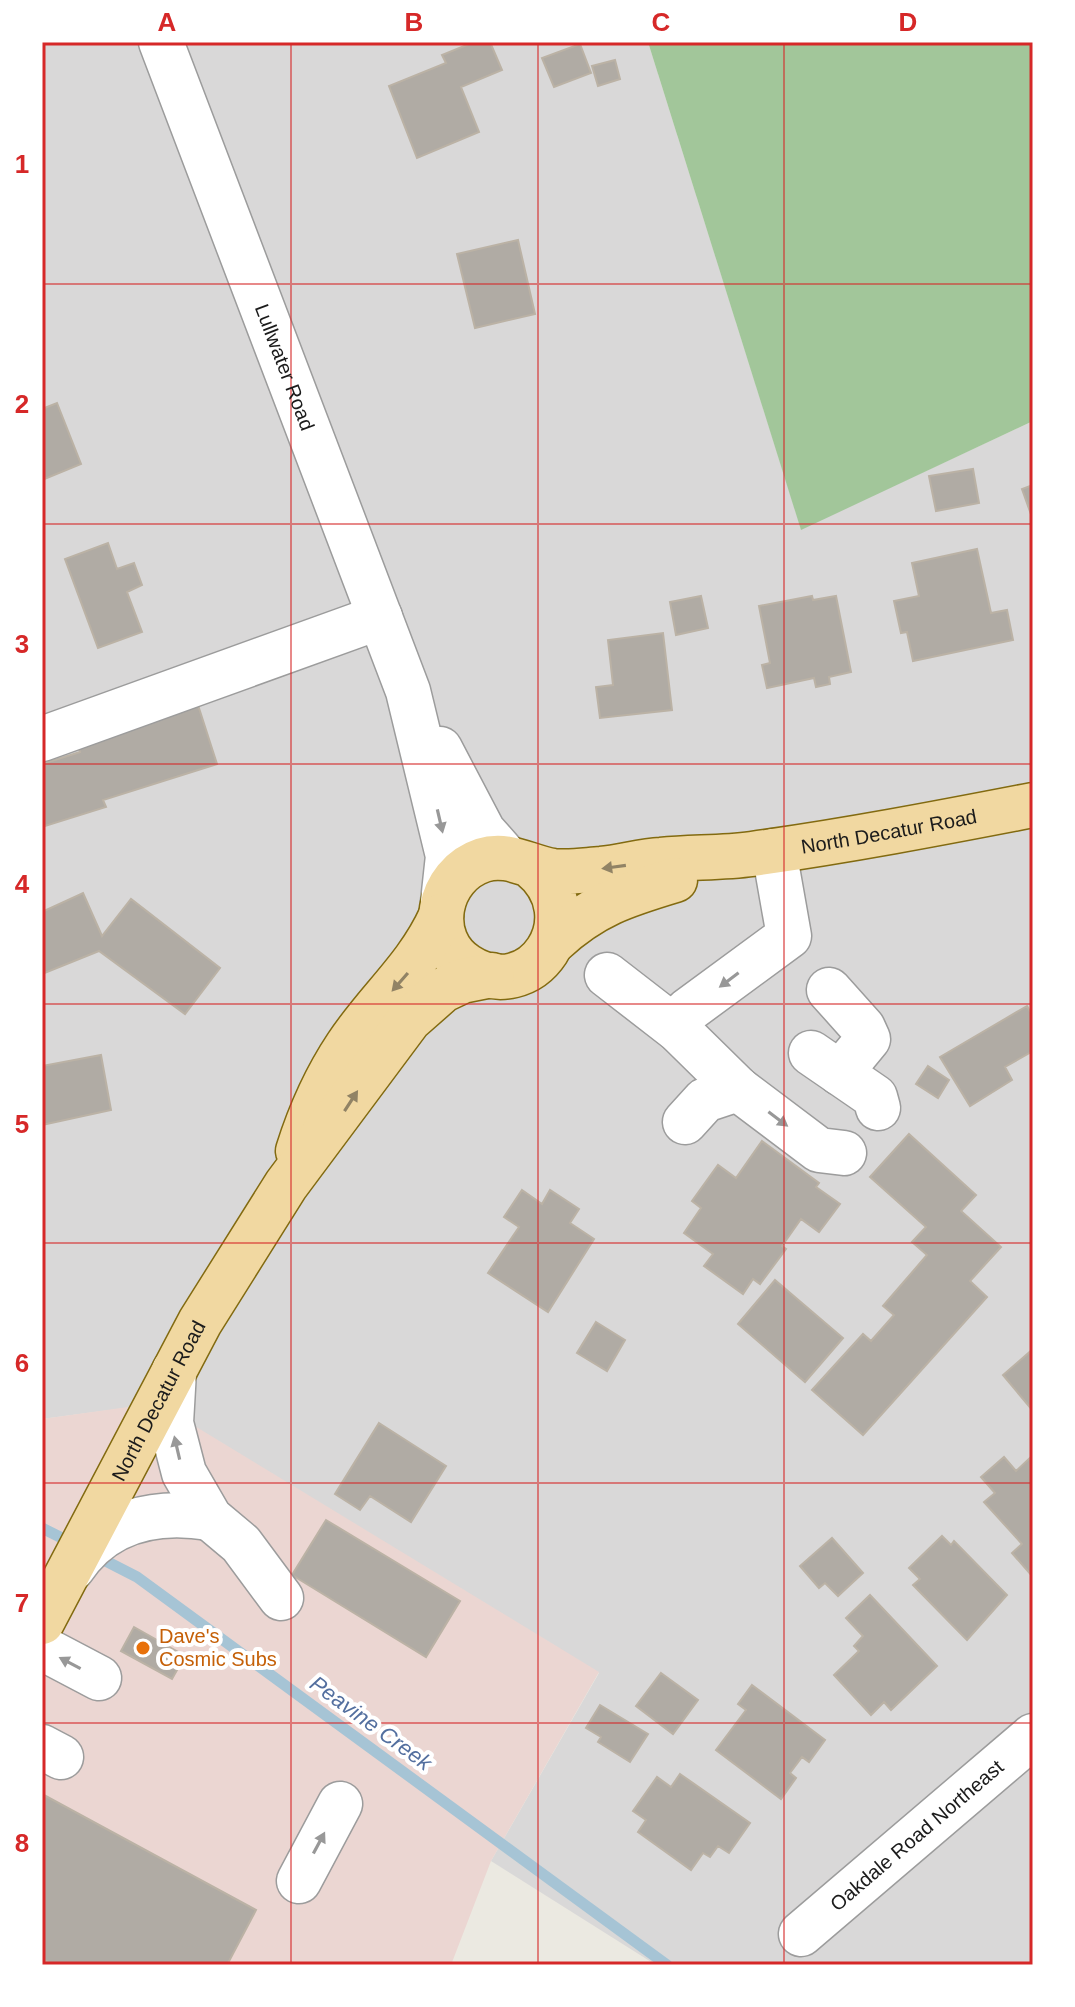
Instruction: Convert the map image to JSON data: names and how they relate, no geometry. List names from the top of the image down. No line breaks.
{"streets":{"main road":["North Decatur Road"],"street":["Lullwater Road","Oakdale Road Northeast"]},"crossings":[["Lullwater Road","North Decatur Road"]],"water":["Peavine Creek"],"places":["Dave's Cosmic Subs"],"grid":{"columns":["A","B","C","D"],"rows":["1","2","3","4","5","6","7","8"]}}
